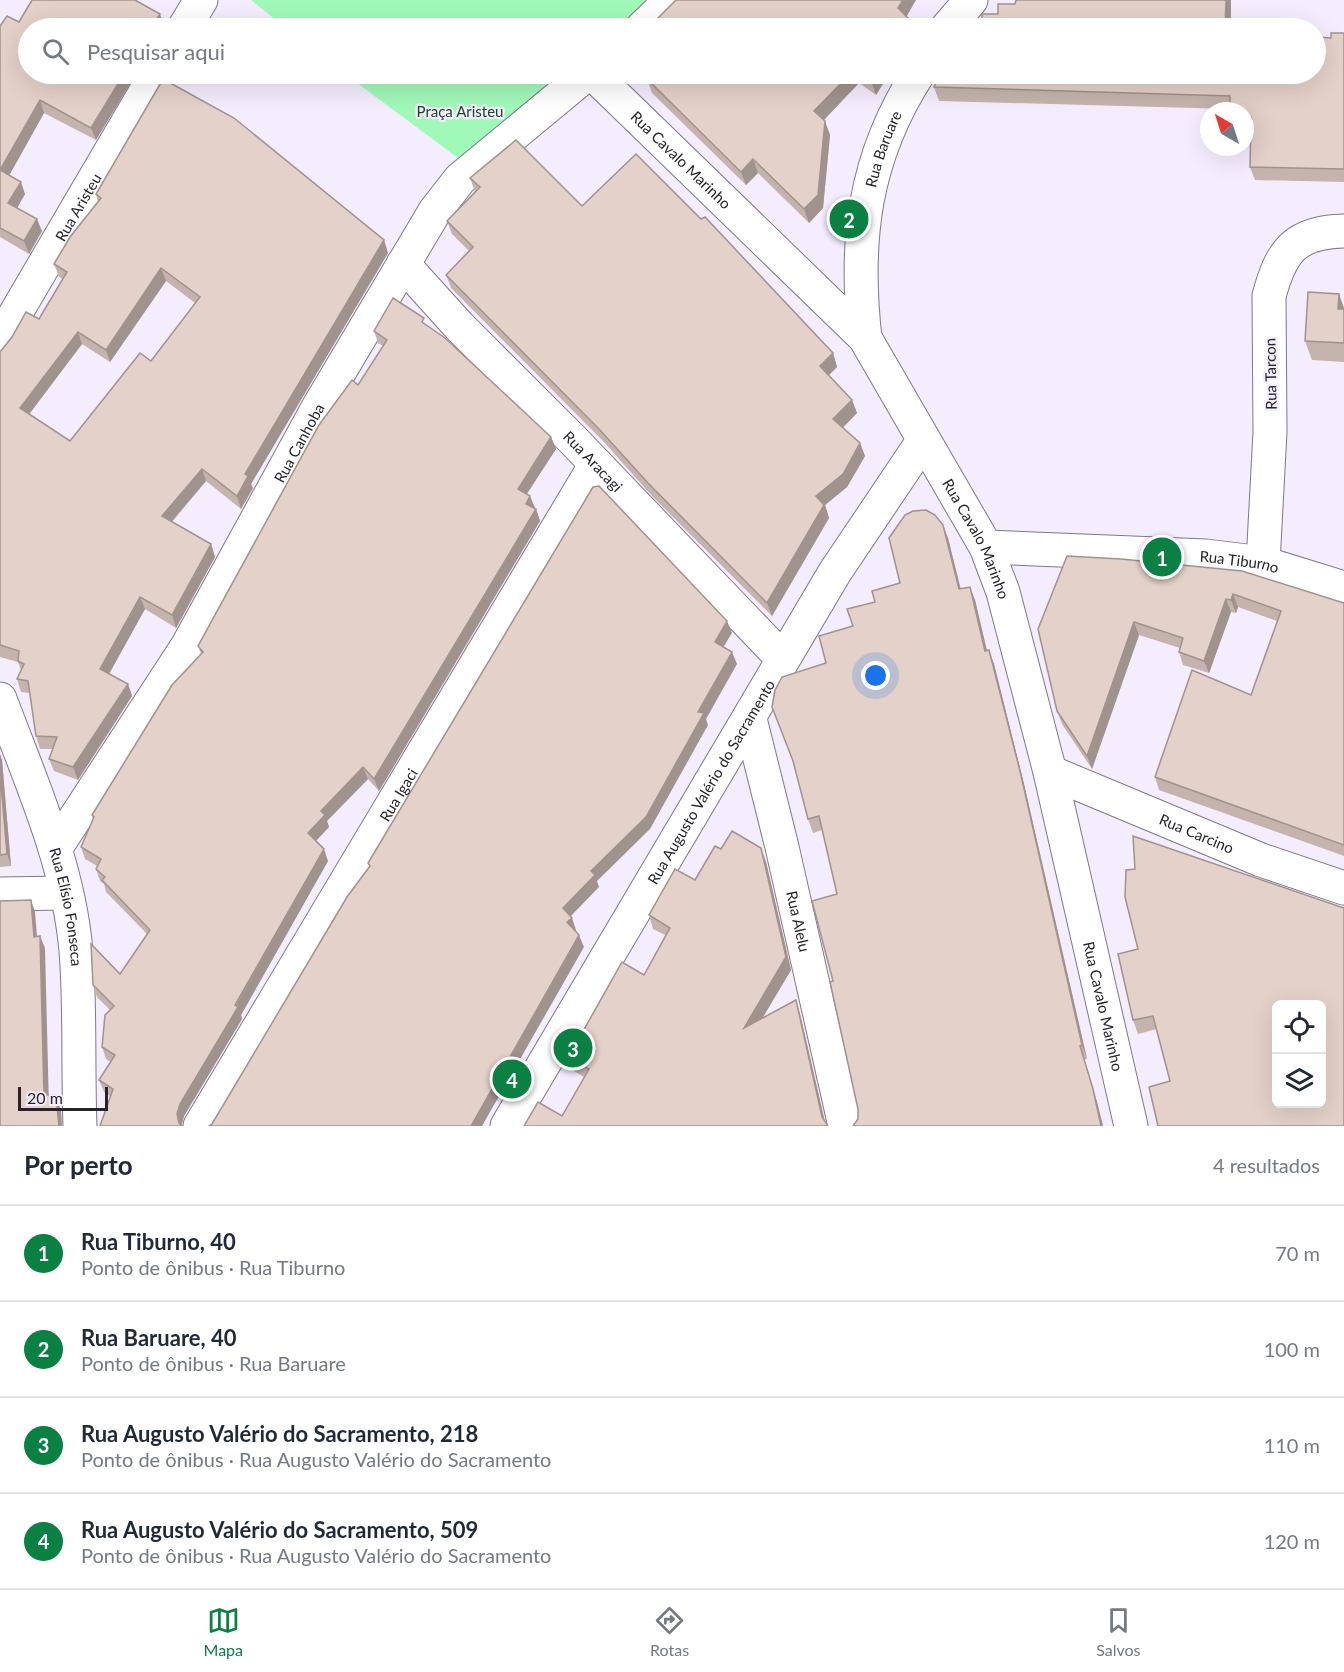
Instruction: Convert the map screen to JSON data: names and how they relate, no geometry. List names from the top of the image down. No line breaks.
{"streets":{"street":["Rua Baruare","Rua Cavalo Marinho","Rua Aristeu","Rua Tarcon","Rua Canhoba","Rua Aracagi","Rua Tiburno","Rua Augusto Valério do Sacramento","Rua Igaci","Rua Carcino","Rua Elísio Fonseca","Rua Alelu"]},"crossings":[["Rua Baruare","Rua Cavalo Marinho"],["Rua Cavalo Marinho","Rua Tiburno"],["Rua Cavalo Marinho","Rua Augusto Valério do Sacramento"],["Rua Cavalo Marinho","Rua Carcino"],["Rua Tarcon","Rua Tiburno"],["Rua Canhoba","Rua Aracagi"],["Rua Canhoba","Rua Elísio Fonseca"],["Rua Aracagi","Rua Augusto Valério do Sacramento"],["Rua Aracagi","Rua Igaci"],["Rua Augusto Valério do Sacramento","Rua Alelu"]],"parks":["Praça Aristeu"],"scale_bar":"20 m","north":"top left","page":{"search":"Pesquisar aqui","pins":["2","1","3","4"],"scale":"20 m","heading":["Por perto","4 resultados"],"list":[{"mark":"1","name":"Rua Tiburno, 40","note":"Ponto de ônibus · Rua Tiburno","value":"70 m"},{"mark":"2","name":"Rua Baruare, 40","note":"Ponto de ônibus · Rua Baruare","value":"100 m"},{"mark":"3","name":"Rua Augusto Valério do Sacramento, 218","note":"Ponto de ônibus · Rua Augusto Valério do Sacramento","value":"110 m"},{"mark":"4","name":"Rua Augusto Valério do Sacramento, 509","note":"Ponto de ônibus · Rua Augusto Valério do Sacramento","value":"120 m"}],"nav":["Mapa","Rotas","Salvos"]}}
